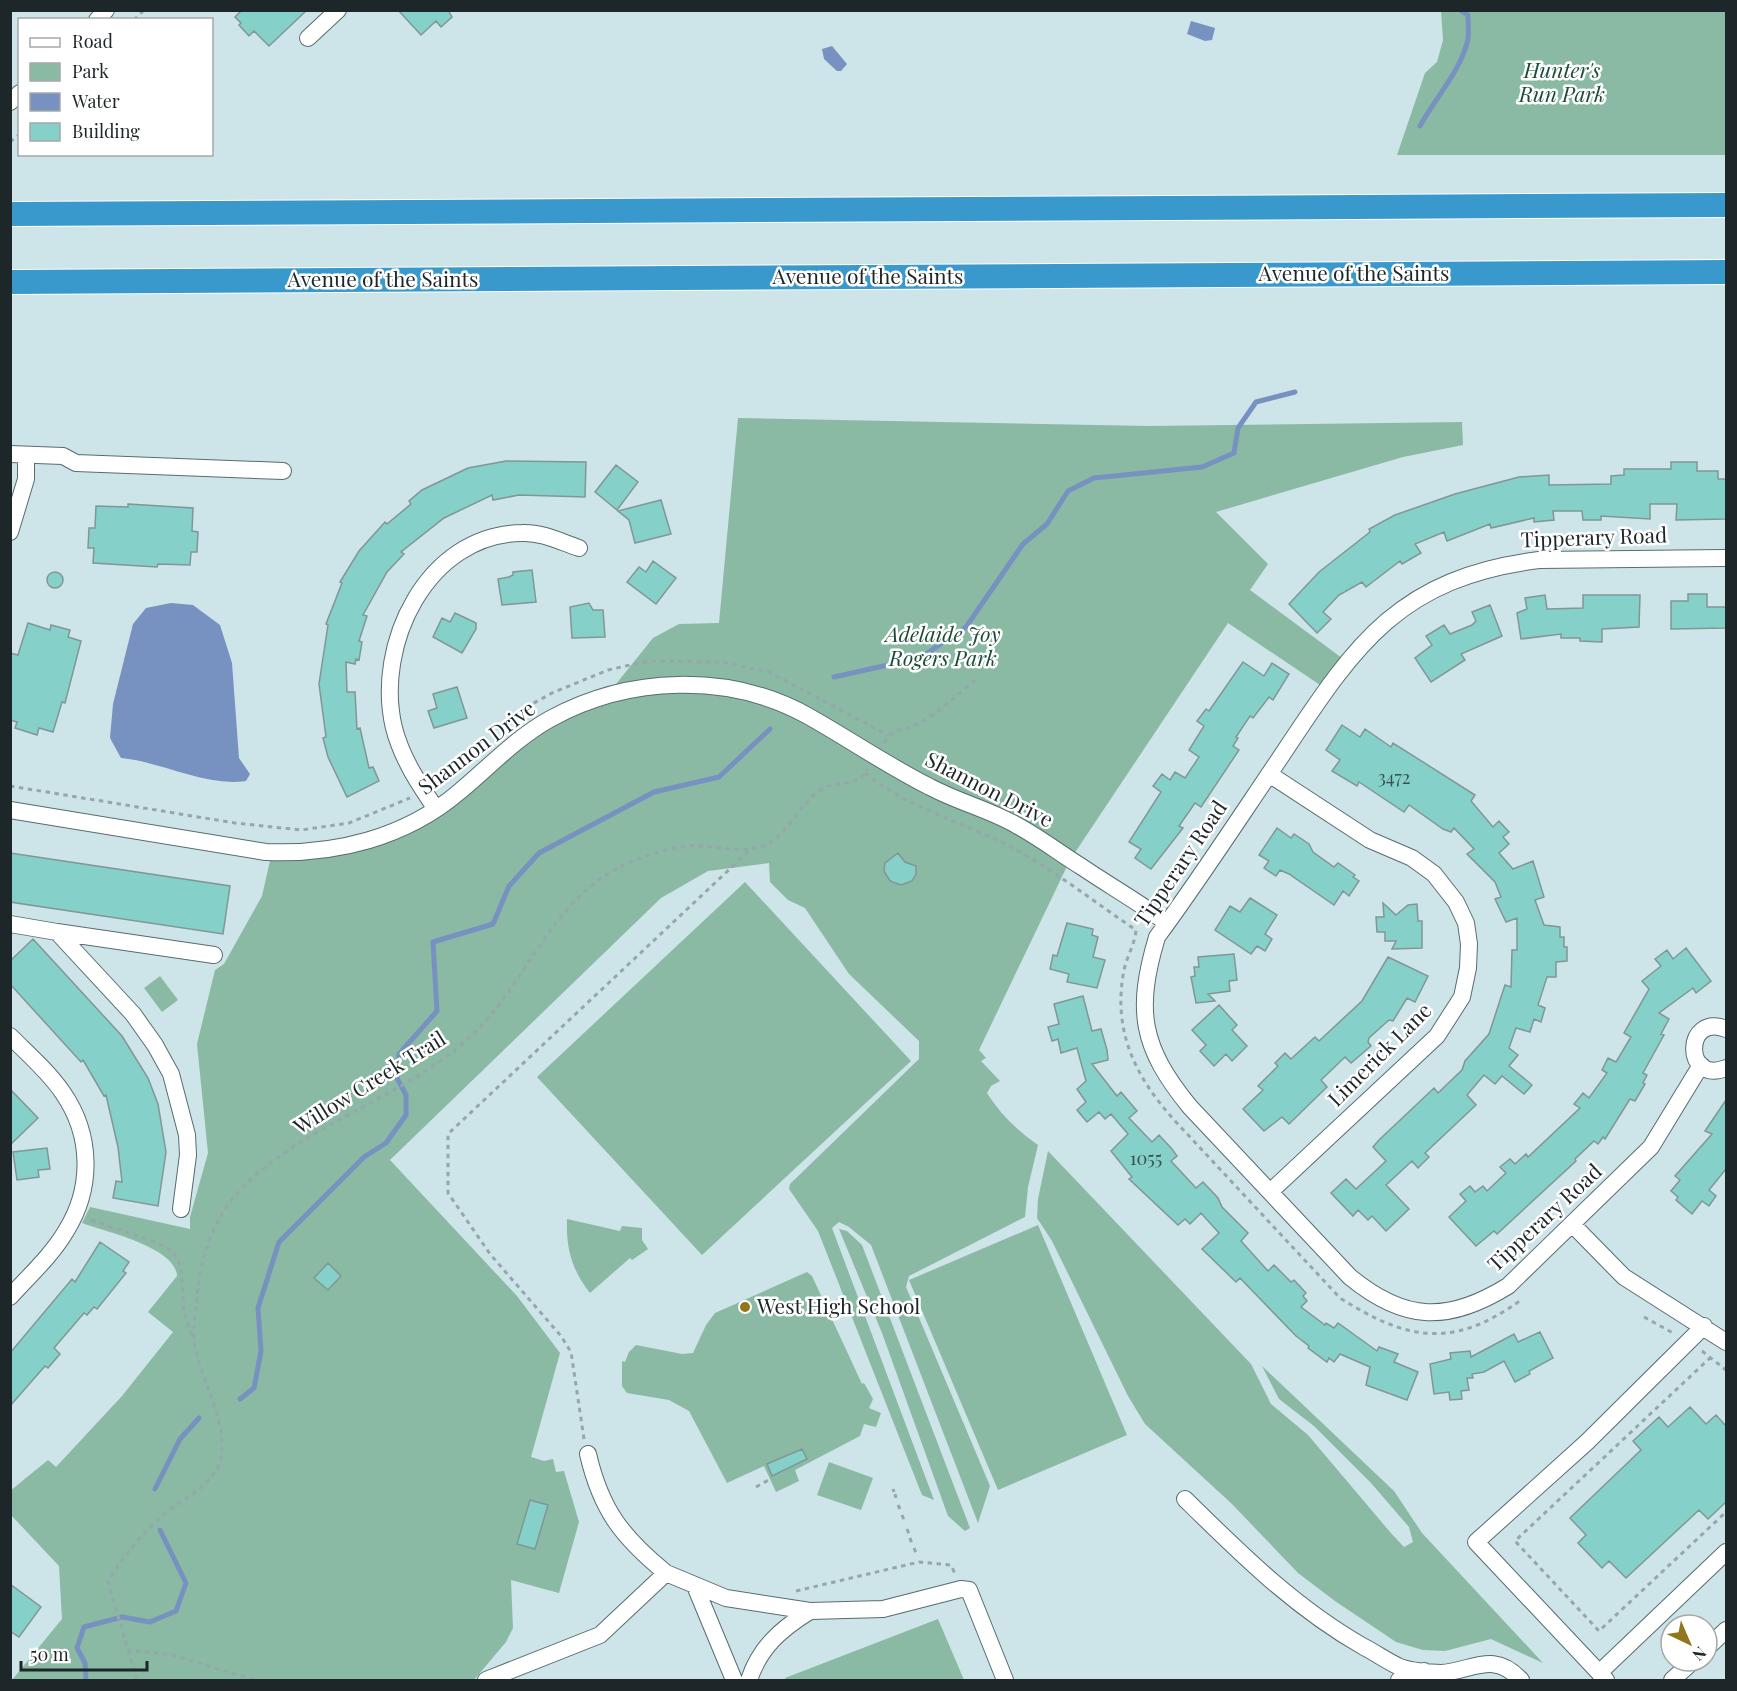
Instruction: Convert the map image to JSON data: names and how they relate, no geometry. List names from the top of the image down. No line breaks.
{"streets":{"highway":["Avenue of the Saints"],"street":["Tipperary Road","Shannon Drive","Limerick Lane"],"path":["Willow Creek Trail"]},"crossings":[["Tipperary Road","Shannon Drive"],["Tipperary Road","Limerick Lane"]],"parks":["Hunter's Run Park","Adelaide Joy Rogers Park"],"places":["West High School"],"house_numbers":["3472","1055"],"legend":["Road","Park","Water","Building"],"scale_bar":"50 m","north":"bottom right"}
